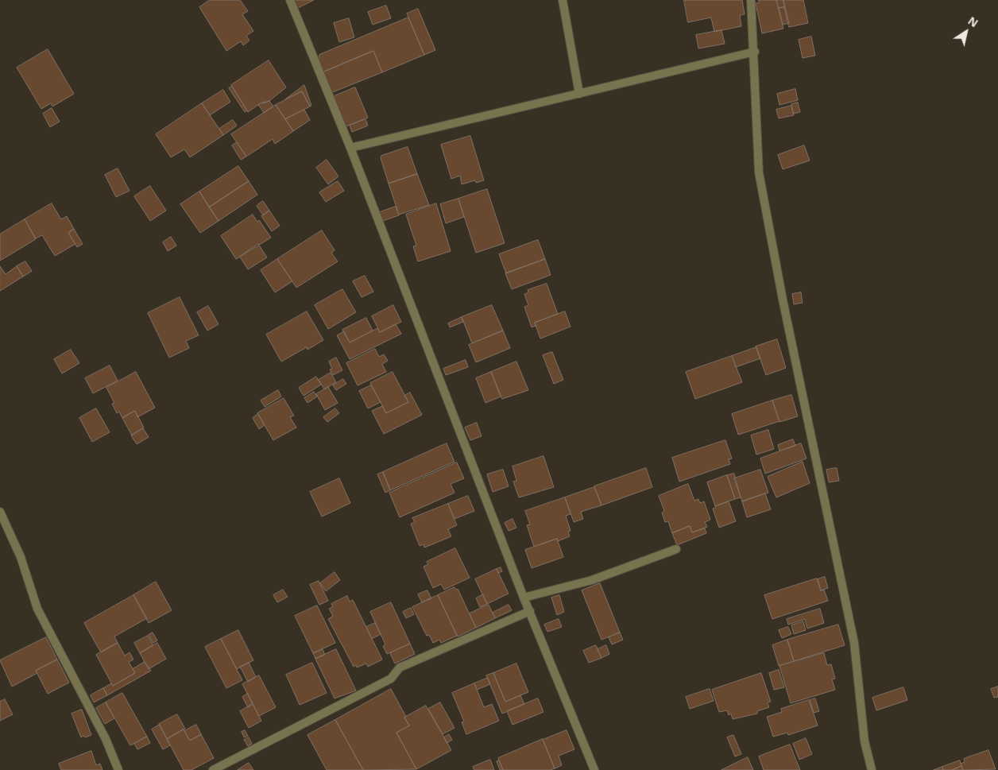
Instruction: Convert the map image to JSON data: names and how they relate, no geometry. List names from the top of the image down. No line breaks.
{"north":"top right"}
